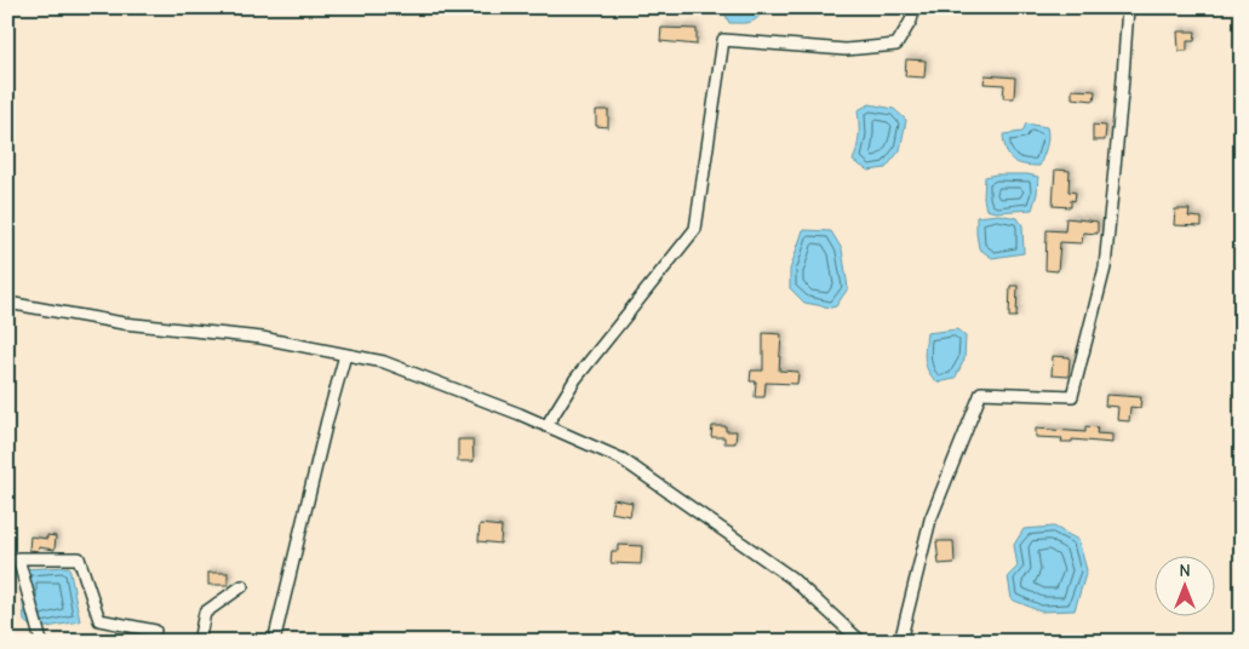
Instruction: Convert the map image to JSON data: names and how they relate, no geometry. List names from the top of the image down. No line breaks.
{"north":"top"}
